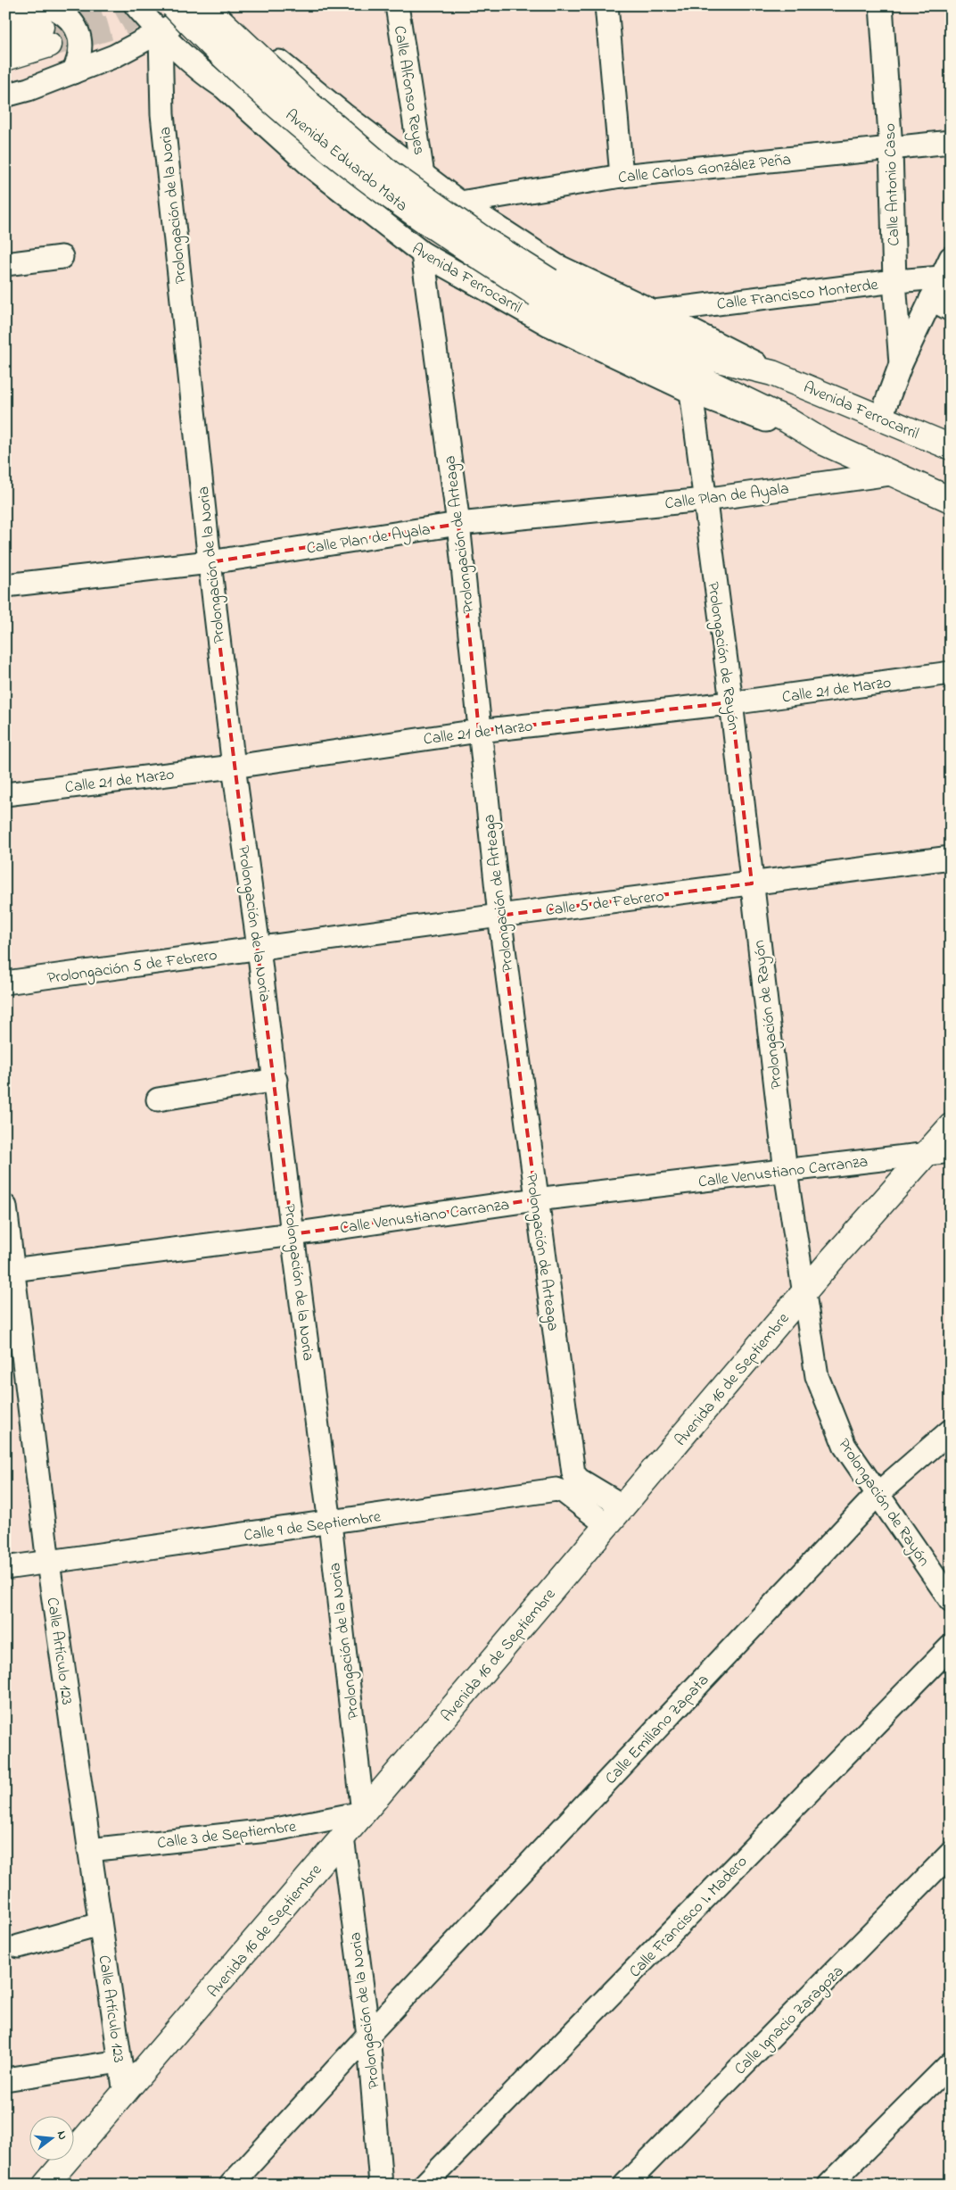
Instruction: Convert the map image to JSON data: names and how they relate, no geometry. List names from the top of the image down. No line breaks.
{"streets":{"main road":["Avenida Eduardo Mata","Avenida Ferrocarril","Avenida 16 de Septiembre"],"street":["Calle Alfonso Reyes","Calle Carlos González Peña","Calle Antonio Caso","Prolongación de la Noria","Calle Francisco Monterde","Calle Plan de Ayala","Prolongación de Arteaga","Prolongación de Rayón","Calle 21 de Marzo","Calle 5 de Febrero","Prolongación 5 de Febrero","Calle Venustiano Carranza","Calle 9 de Septiembre","Calle Artículo 123","Calle Emiliano Zapata","Calle 3 de Septiembre","Calle Francisco I. Madero","Calle Ignacio Zaragoza"]},"crossings":[["Calle Alfonso Reyes","Avenida Ferrocarril"],["Avenida Eduardo Mata","Avenida Ferrocarril"],["Calle Carlos González Peña","Calle Antonio Caso"],["Calle Carlos González Peña","Avenida Ferrocarril"],["Calle Antonio Caso","Calle Francisco Monterde"],["Prolongación de la Noria","Avenida Ferrocarril"],["Prolongación de la Noria","Calle Plan de Ayala"],["Prolongación de la Noria","Calle 21 de Marzo"],["Prolongación de la Noria","Calle 5 de Febrero"],["Prolongación de la Noria","Prolongación 5 de Febrero"],["Prolongación de la Noria","Calle Venustiano Carranza"],["Prolongación de la Noria","Avenida 16 de Septiembre"],["Prolongación de la Noria","Calle 9 de Septiembre"],["Prolongación de la Noria","Calle Emiliano Zapata"],["Prolongación de la Noria","Calle 3 de Septiembre"],["Avenida Ferrocarril","Calle Francisco Monterde"],["Avenida Ferrocarril","Calle Plan de Ayala"],["Avenida Ferrocarril","Prolongación de Arteaga"],["Avenida Ferrocarril","Prolongación de Rayón"],["Calle Plan de Ayala","Prolongación de Arteaga"],["Calle Plan de Ayala","Prolongación de Rayón"],["Prolongación de Arteaga","Calle 21 de Marzo"],["Prolongación de Arteaga","Calle 5 de Febrero"],["Prolongación de Arteaga","Calle Venustiano Carranza"],["Prolongación de Arteaga","Avenida 16 de Septiembre"],["Prolongación de Rayón","Calle 21 de Marzo"],["Prolongación de Rayón","Calle 5 de Febrero"],["Prolongación de Rayón","Calle Venustiano Carranza"],["Prolongación de Rayón","Avenida 16 de Septiembre"],["Prolongación de Rayón","Calle Emiliano Zapata"],["Calle 5 de Febrero","Prolongación 5 de Febrero"],["Calle Venustiano Carranza","Avenida 16 de Septiembre"],["Calle Venustiano Carranza","Calle Artículo 123"],["Avenida 16 de Septiembre","Calle 9 de Septiembre"],["Avenida 16 de Septiembre","Calle Artículo 123"],["Avenida 16 de Septiembre","Calle 3 de Septiembre"],["Calle 9 de Septiembre","Calle Artículo 123"],["Calle Artículo 123","Calle 3 de Septiembre"]],"north":"right"}
